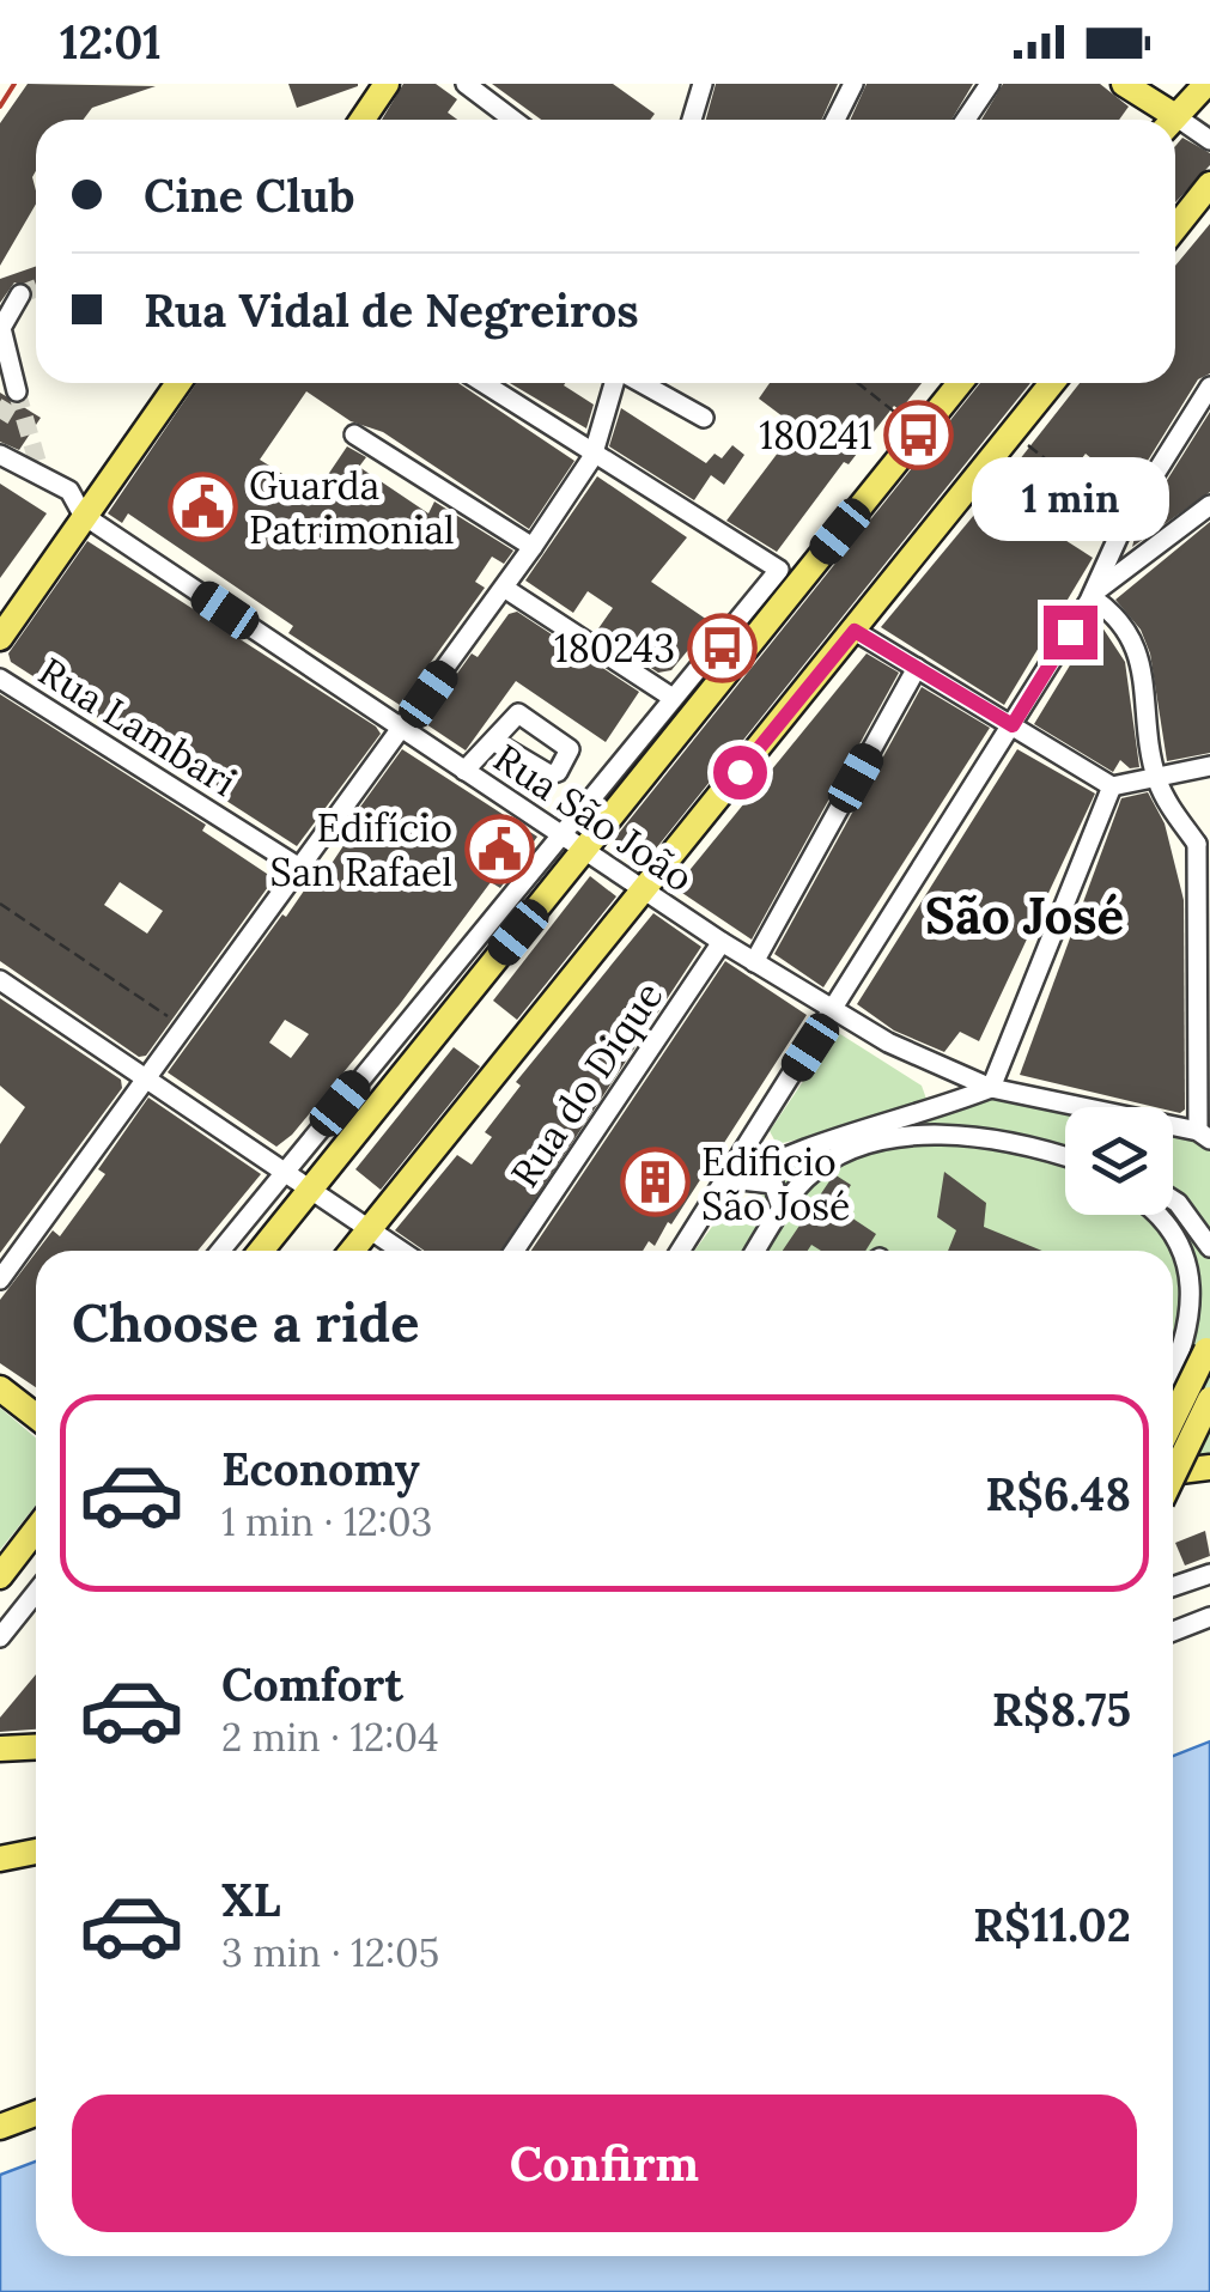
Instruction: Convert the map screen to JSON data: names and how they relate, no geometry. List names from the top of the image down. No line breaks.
{"streets":{"street":["Rua Lambari","Rua São João","Rua do Dique"]},"crossings":[["Rua São João","Rua do Dique"]],"districts":["São José"],"places":{"bus stop":["180241","180243"],"public building":["Guarda Patrimonial","Edifício San Rafael"],"building":["Edificio São José"]},"page":{"status":"12:01","banner":["Cine Club","Rua Vidal de Negreiros"],"bubble":"1 min","heading":"Choose a ride","list":[{"name":"Economy","note":"1 min · 12:03","value":"R$6.48"},{"name":"Comfort","note":"2 min · 12:04","value":"R$8.75"},{"name":"XL","note":"3 min · 12:05","value":"R$11.02"}],"buttons":"Confirm"}}
